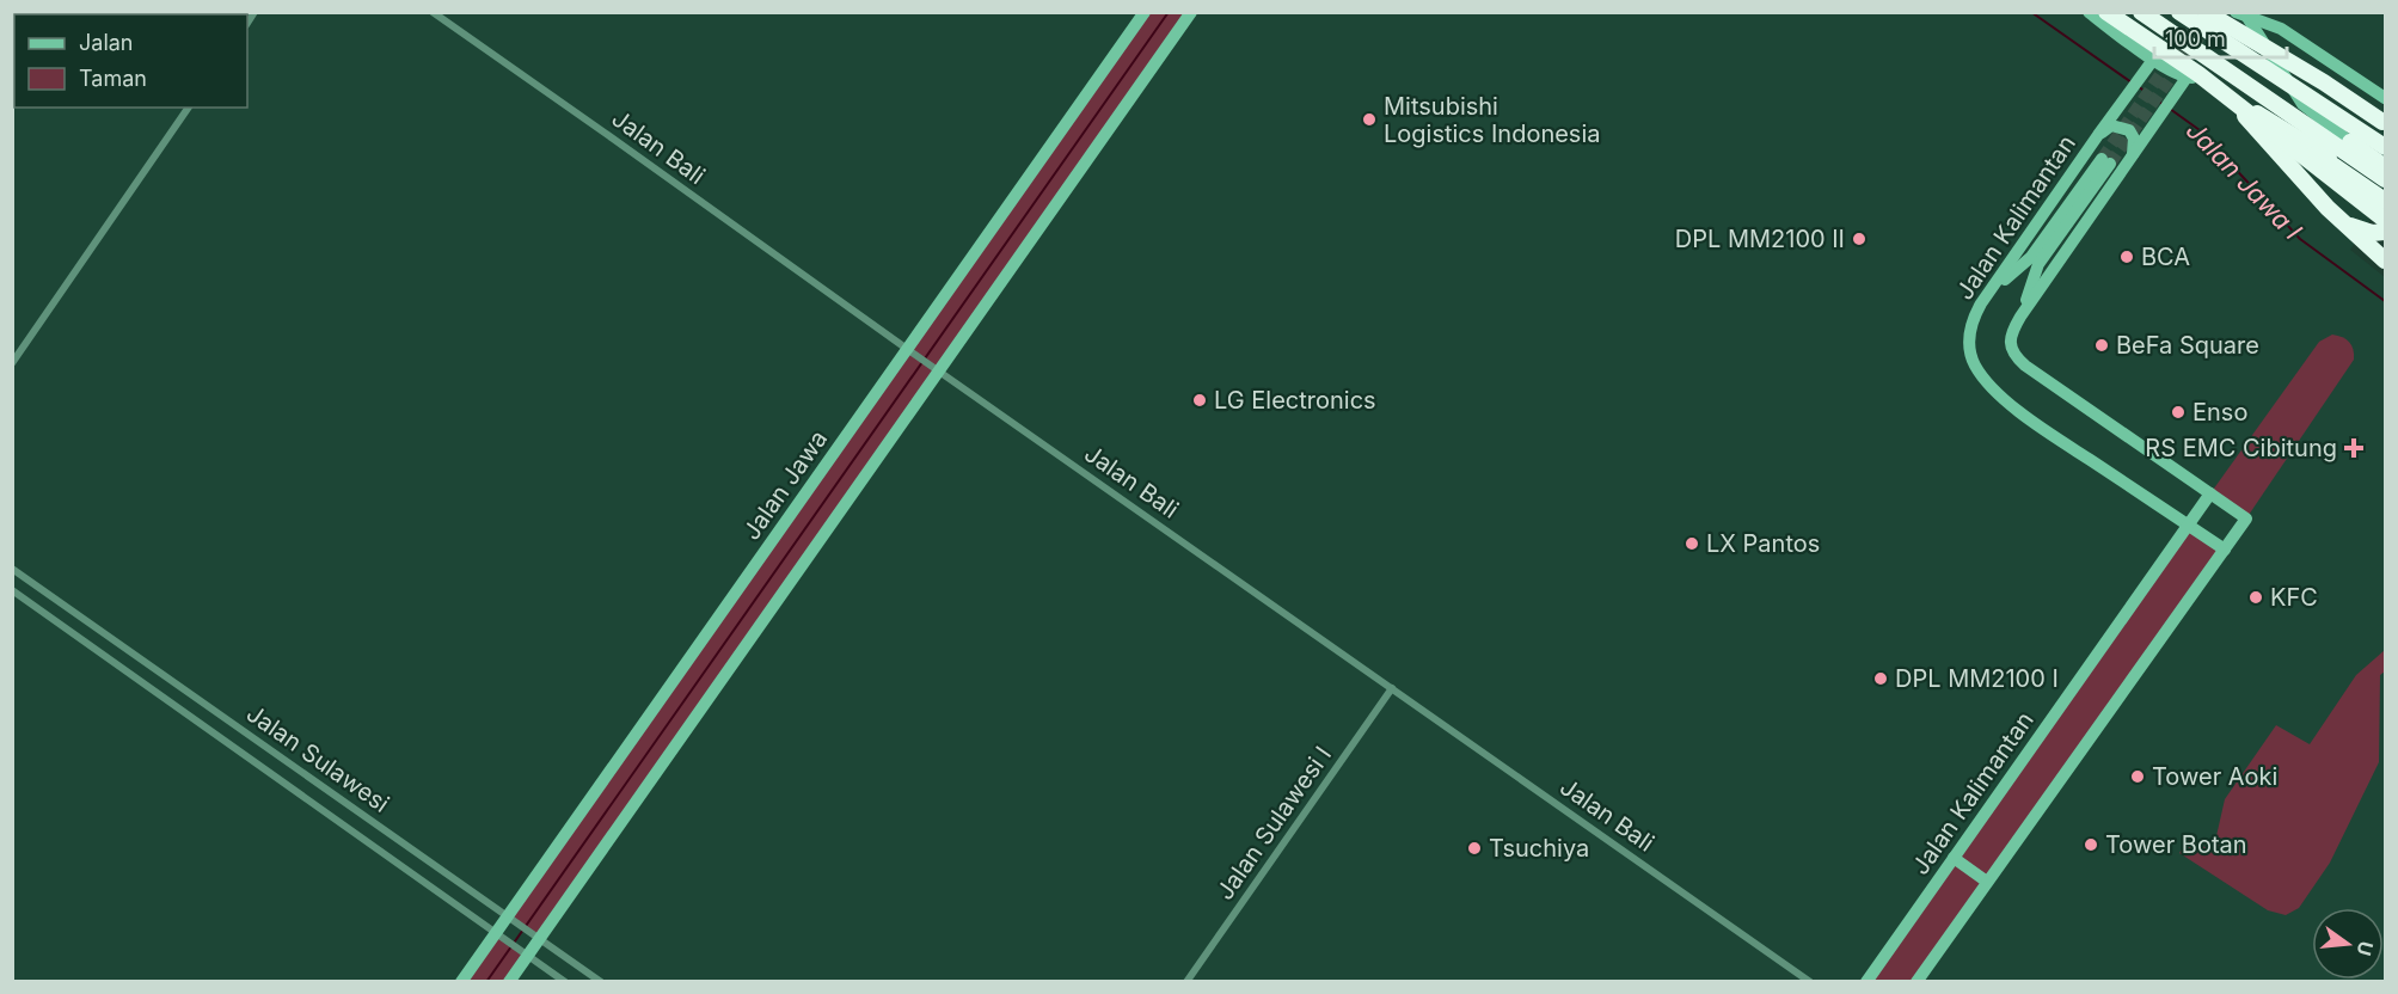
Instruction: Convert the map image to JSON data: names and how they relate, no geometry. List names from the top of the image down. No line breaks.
{"streets":{"street":["Jalan Bali","Jalan Kalimantan","Jalan Jawa","Jalan Sulawesi","Jalan Sulawesi I"]},"crossings":[["Jalan Bali","Jalan Jawa"],["Jalan Bali","Jalan Sulawesi I"],["Jalan Jawa","Jalan Sulawesi"]],"water":["Jalan Jawa I"],"places":{"other":["Mitsubishi Logistics Indonesia","DPL MM2100 II","BCA","BeFa Square","LG Electronics","Enso","LX Pantos","KFC","DPL MM2100 I","Tower Aoki","Tower Botan","Tsuchiya"],"health":["RS EMC Cibitung"]},"legend":["Jalan","Taman"],"scale_bar":"100 m","north":"right"}
